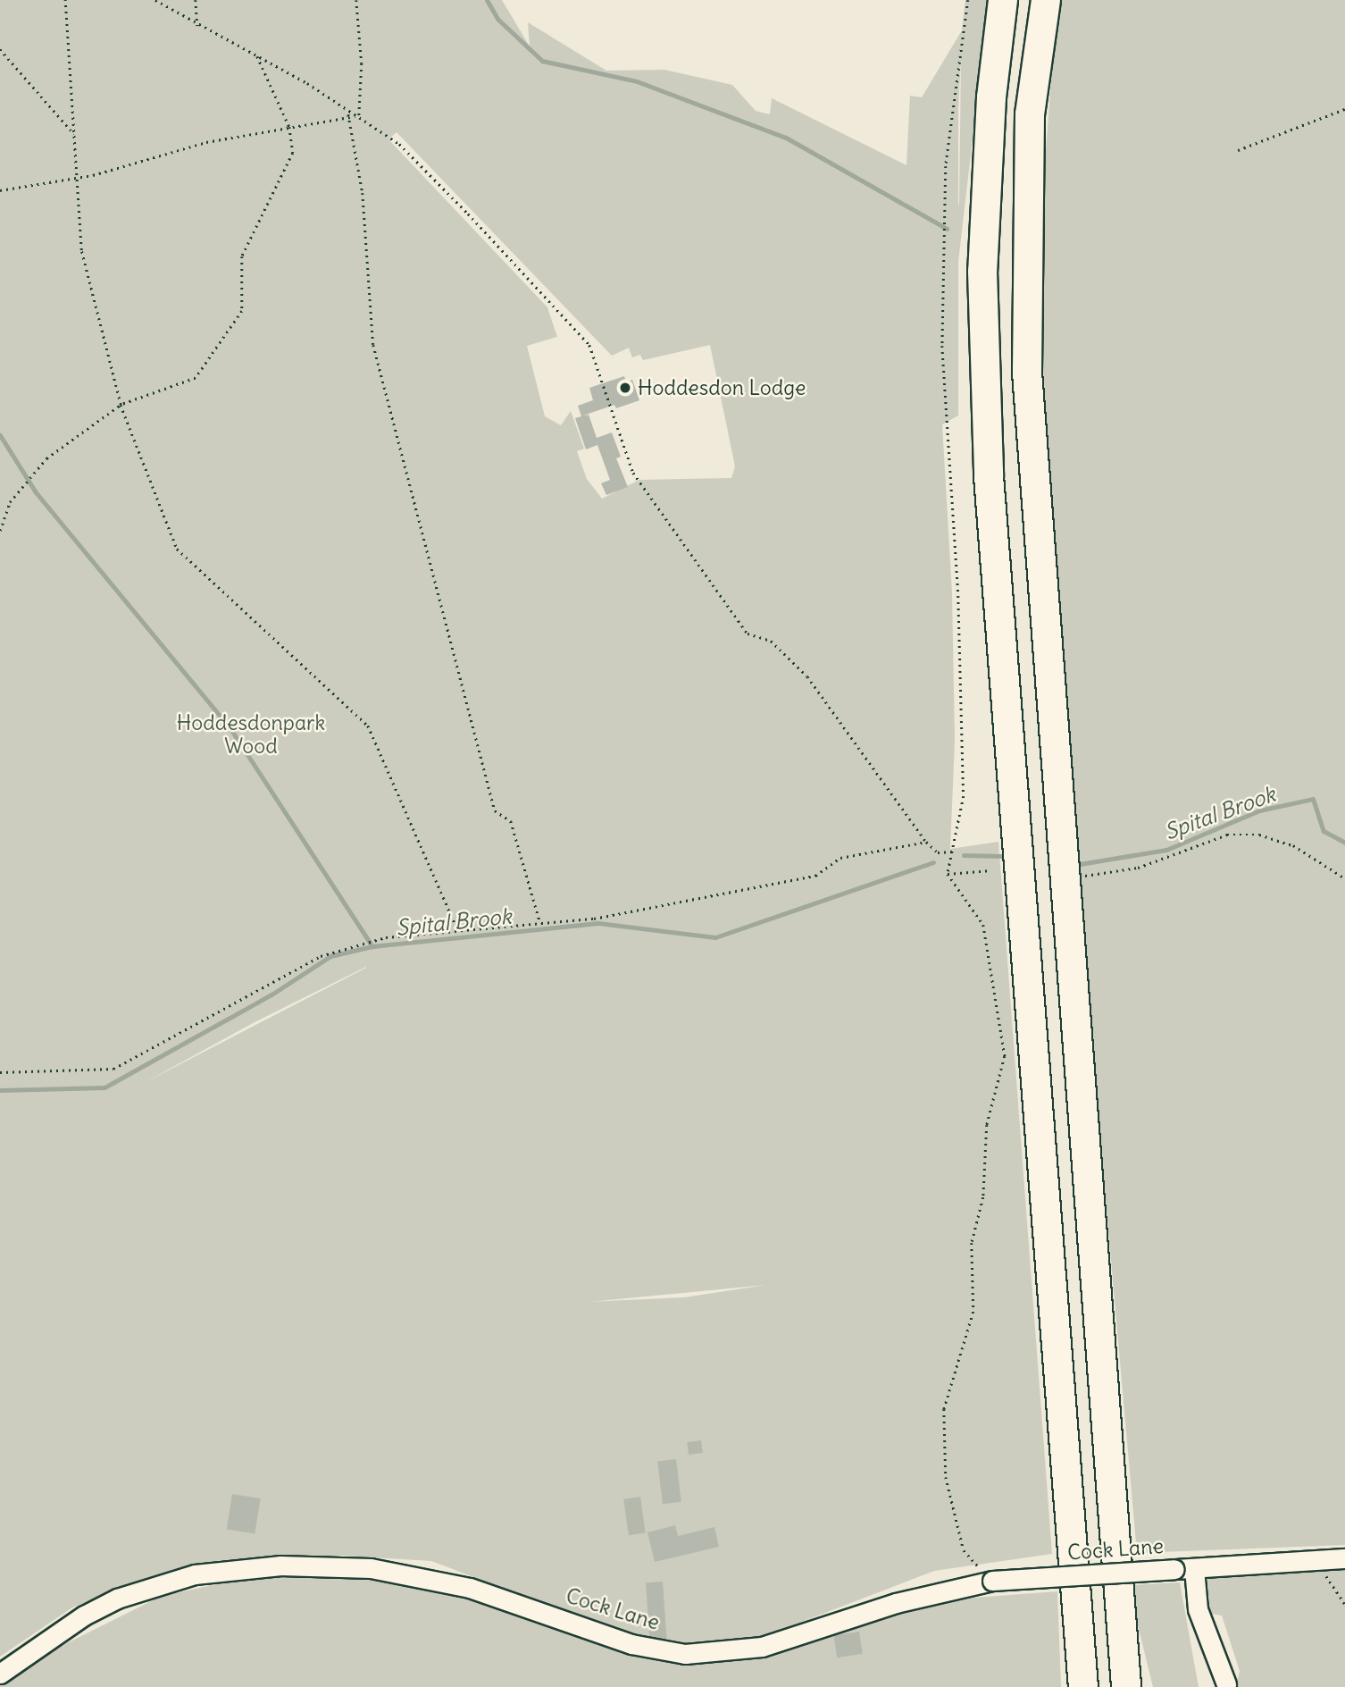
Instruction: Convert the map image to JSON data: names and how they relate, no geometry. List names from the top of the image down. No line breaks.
{"streets":{"street":["Cock Lane"]},"water":["Spital Brook"],"parks":["Hoddesdonpark Wood"],"places":["Hoddesdon Lodge"]}
